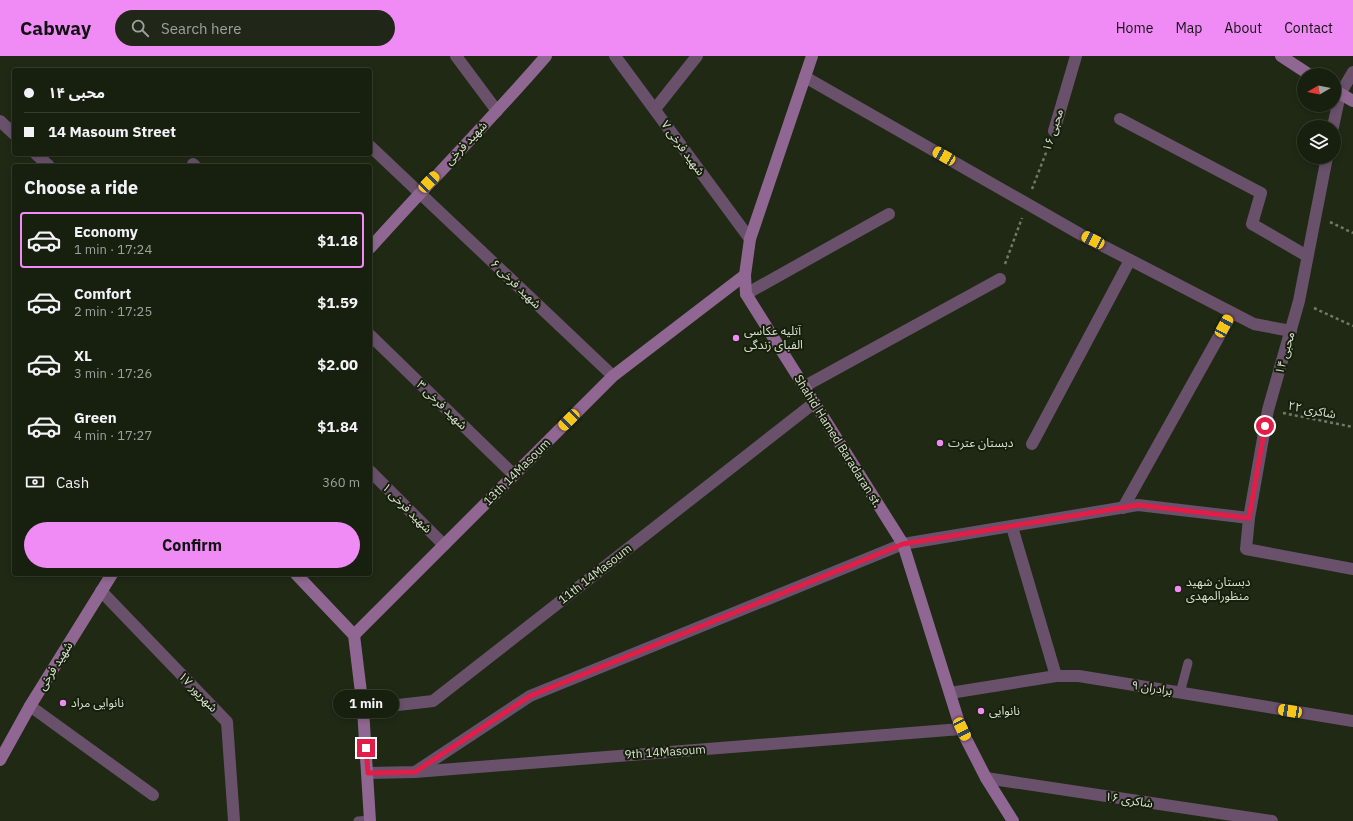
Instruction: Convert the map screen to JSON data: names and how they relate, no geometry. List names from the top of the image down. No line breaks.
{"streets":{"street":["محبی ۱۶","شهید فرخی","شهید فرخی ۷","شهید فرخی ۶","محبی ۱۴","شهید فرخی ۳","Shahid Hamed Baradaran st.","13th 14Masoum","شهید فرخی ۱","11th 14Masoum","برادران ۹","۱۷ شهریور","9th 14Masoum","شاکری ۱۶"],"path":["شاکری ۲۲"]},"crossings":[["شهید فرخی","شهید فرخی ۶"],["شهید فرخی","۱۷ شهریور"],["شهید فرخی ۷","Shahid Hamed Baradaran st."],["شهید فرخی ۶","13th 14Masoum"],["محبی ۱۴","شاکری ۲۲"],["شهید فرخی ۳","13th 14Masoum"],["Shahid Hamed Baradaran st.","13th 14Masoum"],["Shahid Hamed Baradaran st.","11th 14Masoum"],["Shahid Hamed Baradaran st.","برادران ۹"],["Shahid Hamed Baradaran st.","9th 14Masoum"],["Shahid Hamed Baradaran st.","شاکری ۱۶"],["13th 14Masoum","شهید فرخی ۱"]],"places":["آتلیه عکاسی الفبای زندگی","دبستان عترت","دبستان شهید منظورالمهدی","نانوایی مراد","نانوایی"],"north":"left","page":{"header":"Cabway","search":"Search here","nav":["Home","Map","About","Contact"],"banner":["محبی ۱۴","14 Masoum Street"],"heading":"Choose a ride","list":[{"name":"Economy","note":"1 min · 17:24","value":"$1.18"},{"name":"Comfort","note":"2 min · 17:25","value":"$1.59"},{"name":"XL","note":"3 min · 17:26","value":"$2.00"},{"name":"Green","note":"4 min · 17:27","value":"$1.84"}],"pay":["Cash","360 m"],"buttons":"Confirm","bubble":"1 min"}}
